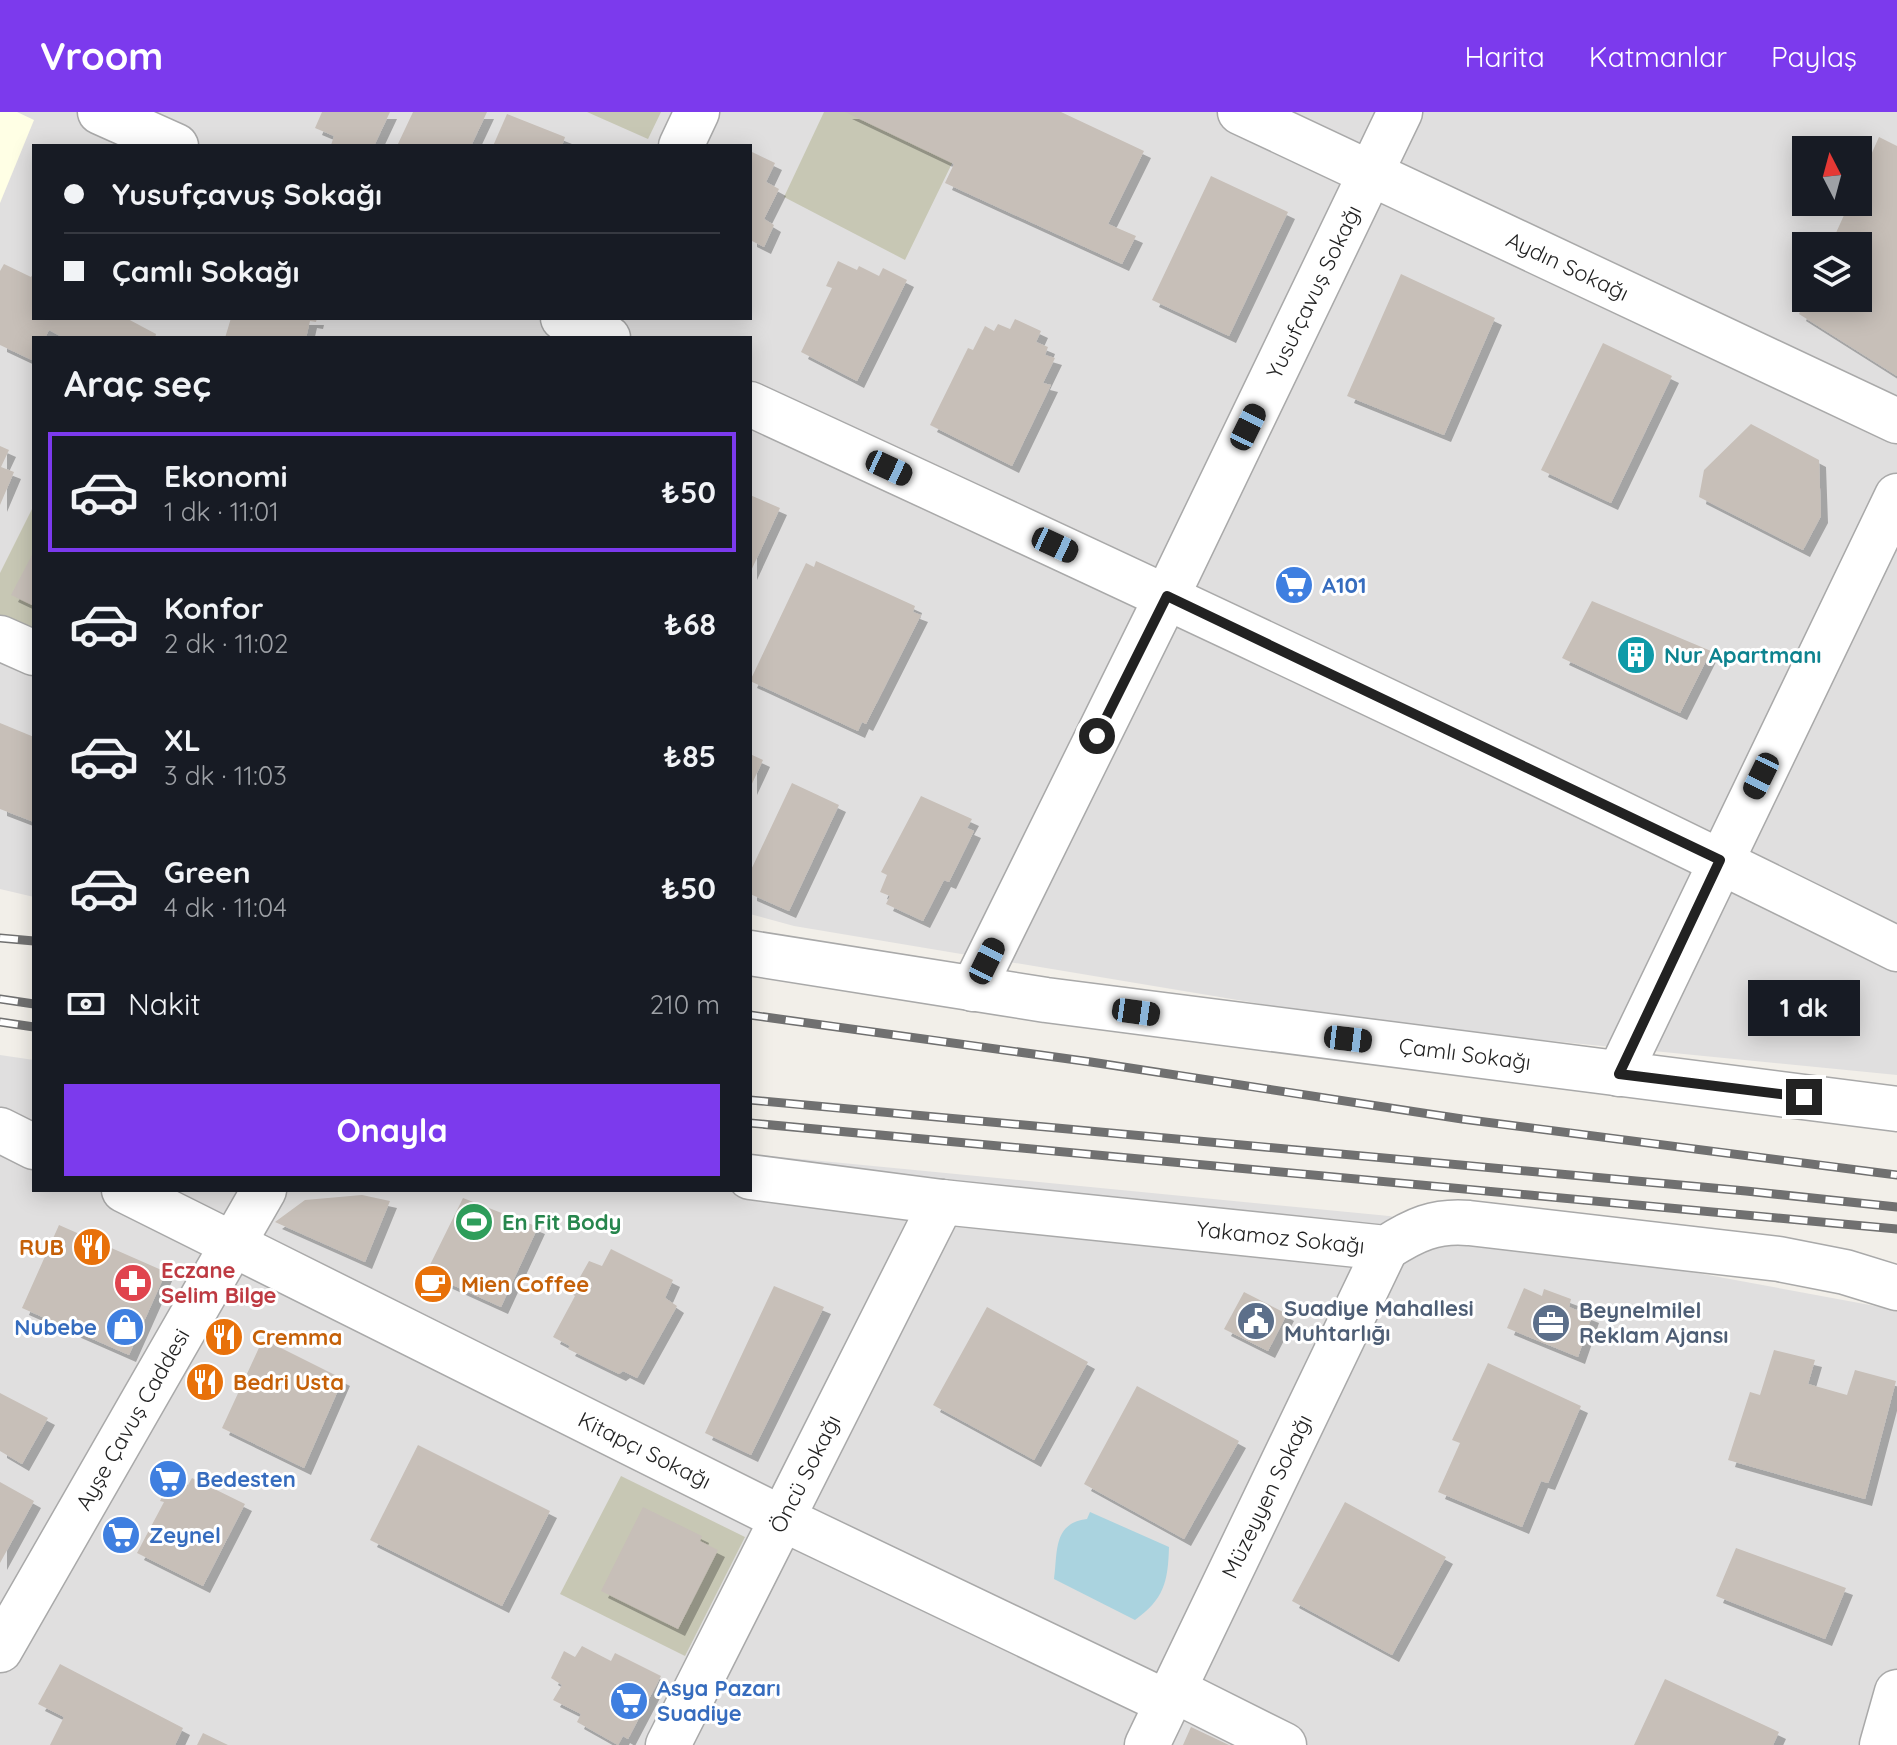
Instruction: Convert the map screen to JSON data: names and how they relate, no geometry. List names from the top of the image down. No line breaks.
{"streets":{"street":["Aydın Sokağı","Yusufçavuş Sokağı","Çamlı Sokağı","Yakamoz Sokağı","Ayşe Çavuş Caddesi","Kitapçı Sokağı","Öncü Sokağı","Müzeyyen Sokağı"]},"crossings":[["Aydın Sokağı","Yusufçavuş Sokağı"],["Yusufçavuş Sokağı","Çamlı Sokağı"],["Yakamoz Sokağı","Öncü Sokağı"],["Yakamoz Sokağı","Müzeyyen Sokağı"],["Ayşe Çavuş Caddesi","Kitapçı Sokağı"],["Kitapçı Sokağı","Öncü Sokağı"],["Kitapçı Sokağı","Müzeyyen Sokağı"]],"places":{"supermarket":["A101","Bedesten","Zeynel","Asya Pazarı Suadiye"],"building":["Nur Apartmanı"],"sports":["En Fit Body"],"restaurant":["RUB","Cremma","Bedri Usta"],"pharmacy":["Eczane Selim Bilge"],"cafe":["Mien Coffee"],"public building":["Suadiye Mahallesi Muhtarlığı"],"office":["Beynelmilel Reklam Ajansı"],"shop":["Nubebe"]},"north":"top","page":{"header":"Vroom","nav":["Harita","Katmanlar","Paylaş"],"banner":["Yusufçavuş Sokağı","Çamlı Sokağı"],"heading":"Araç seç","list":[{"name":"Ekonomi","note":"1 dk · 11:01","value":"₺50"},{"name":"Konfor","note":"2 dk · 11:02","value":"₺68"},{"name":"XL","note":"3 dk · 11:03","value":"₺85"},{"name":"Green","note":"4 dk · 11:04","value":"₺50"}],"pay":["Nakit","210 m"],"bubble":"1 dk","buttons":"Onayla"}}
